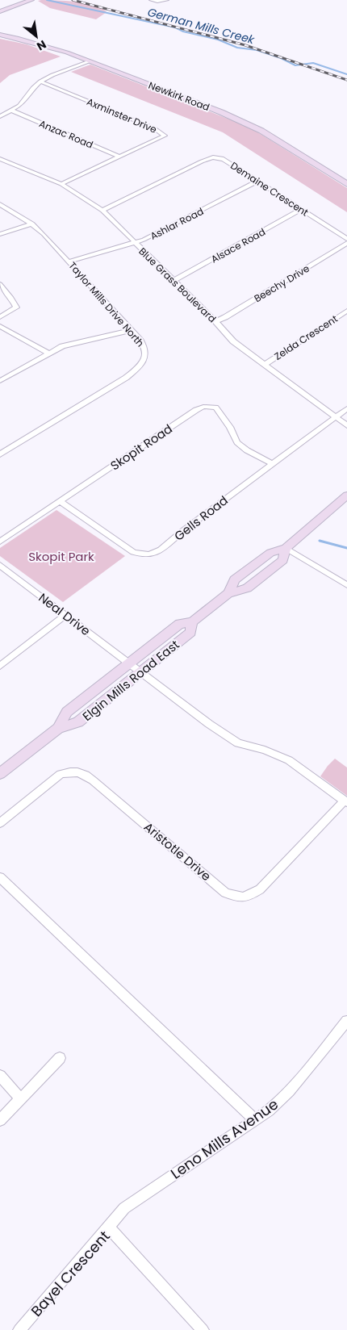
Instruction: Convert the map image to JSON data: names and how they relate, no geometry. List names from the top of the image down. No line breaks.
{"streets":{"street":["Newkirk Road","Axminster Drive","Anzac Road","Demaine Crescent","Ashlar Road","Alsace Road","Beechy Drive","Blue Grass Boulevard","Taylor Mills Drive North","Zelda Crescent","Skopit Road","Gells Road","Neal Drive","Elgin Mills Road East","Aristotle Drive","Leno Mills Avenue","Bayel Crescent"]},"crossings":[["Axminster Drive","Anzac Road"],["Axminster Drive","Blue Grass Boulevard"],["Demaine Crescent","Ashlar Road"],["Demaine Crescent","Alsace Road"],["Demaine Crescent","Blue Grass Boulevard"],["Ashlar Road","Blue Grass Boulevard"],["Ashlar Road","Taylor Mills Drive North"],["Alsace Road","Blue Grass Boulevard"],["Beechy Drive","Blue Grass Boulevard"],["Blue Grass Boulevard","Zelda Crescent"],["Blue Grass Boulevard","Gells Road"],["Skopit Road","Gells Road"],["Neal Drive","Elgin Mills Road East"],["Neal Drive","Aristotle Drive"],["Leno Mills Avenue","Bayel Crescent"]],"water":["German Mills Creek"],"parks":["Skopit Park"],"north":"bottom right"}
